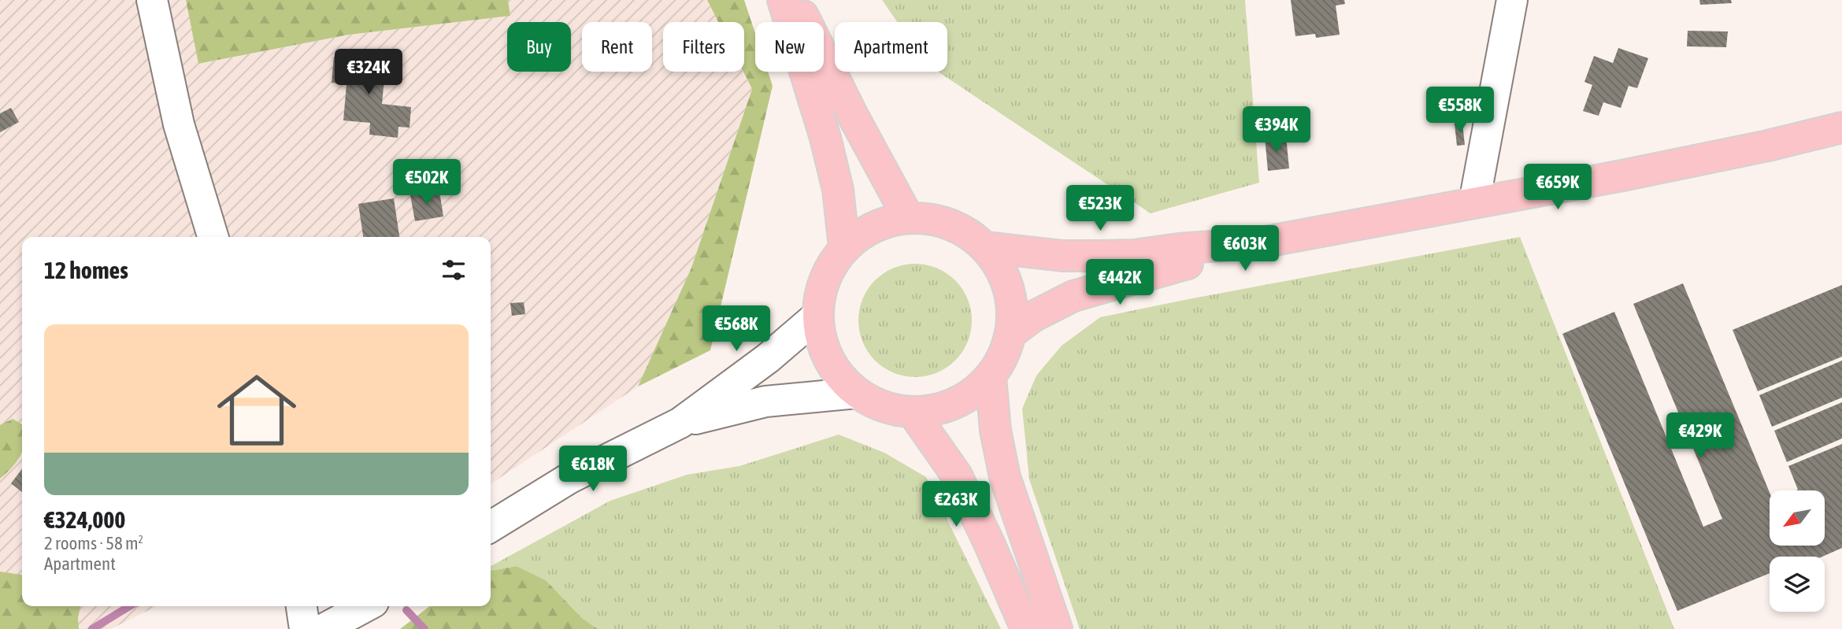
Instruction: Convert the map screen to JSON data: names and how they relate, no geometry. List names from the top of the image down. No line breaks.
{"north":"bottom left","page":{"chip":["Buy","Rent","Filters","New","Apartment"],"price":["€324K","€558K","€394K","€502K","€659K","€523K","€603K","€442K","€568K","€429K","€618K","€263K"],"heading":"12 homes","list":[{"name":"€324,000","note":"2 rooms · 58 m² · Apartment"}]}}
